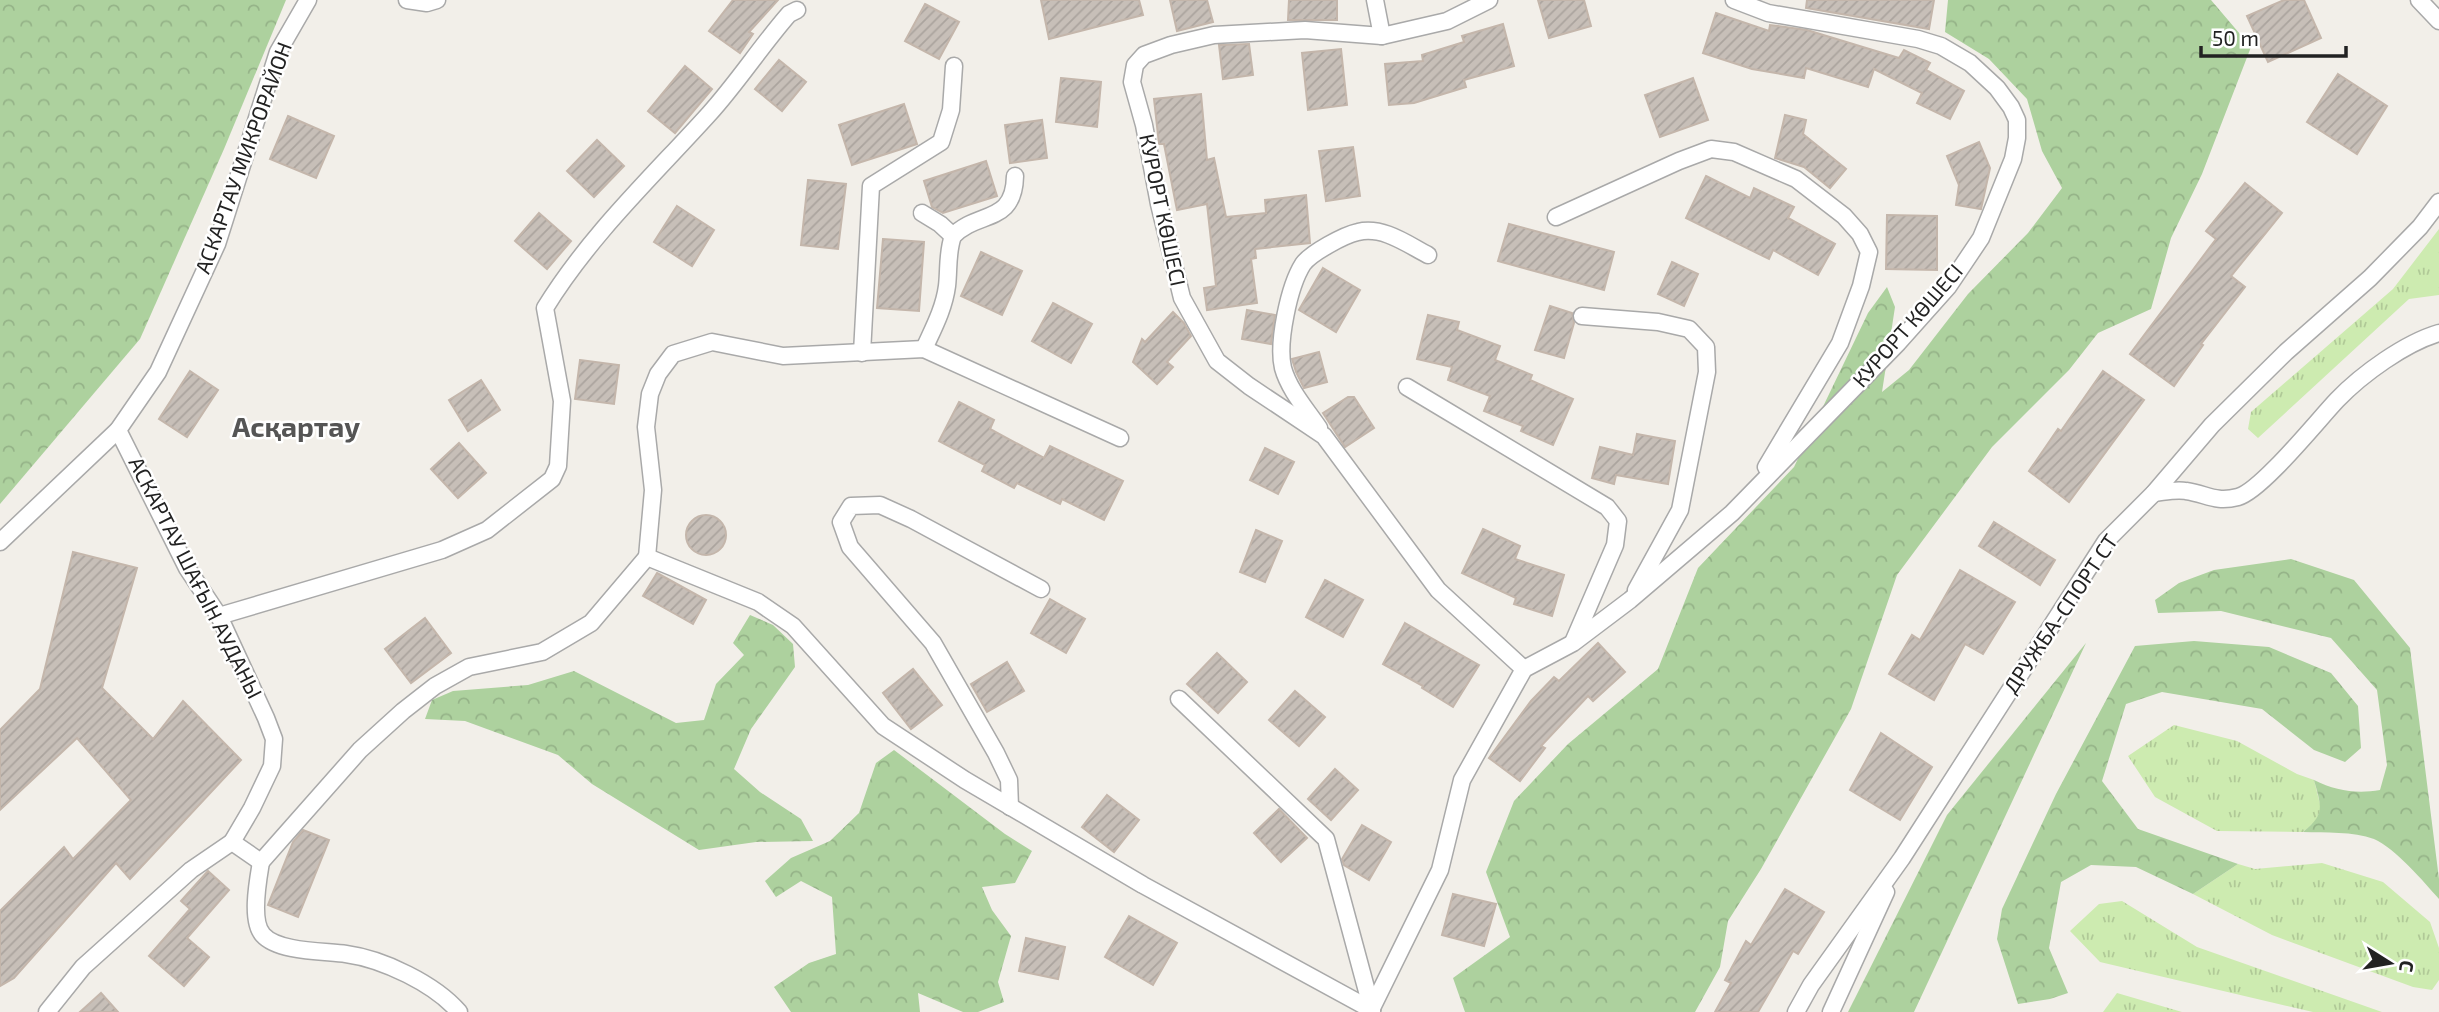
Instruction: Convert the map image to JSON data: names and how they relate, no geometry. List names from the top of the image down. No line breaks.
{"streets":{"street":["АСКАРТАУ МИКРОРАЙОН","КУРОРТ КӨШЕСІ","АСКАРТАУ ШАҒЫН АУДАНЫ","ДРУЖБА-СПОРТ СТ"]},"crossings":[["АСКАРТАУ МИКРОРАЙОН","АСКАРТАУ ШАҒЫН АУДАНЫ"]],"districts":["Асқартау"],"scale_bar":"50 m","north":"right"}
